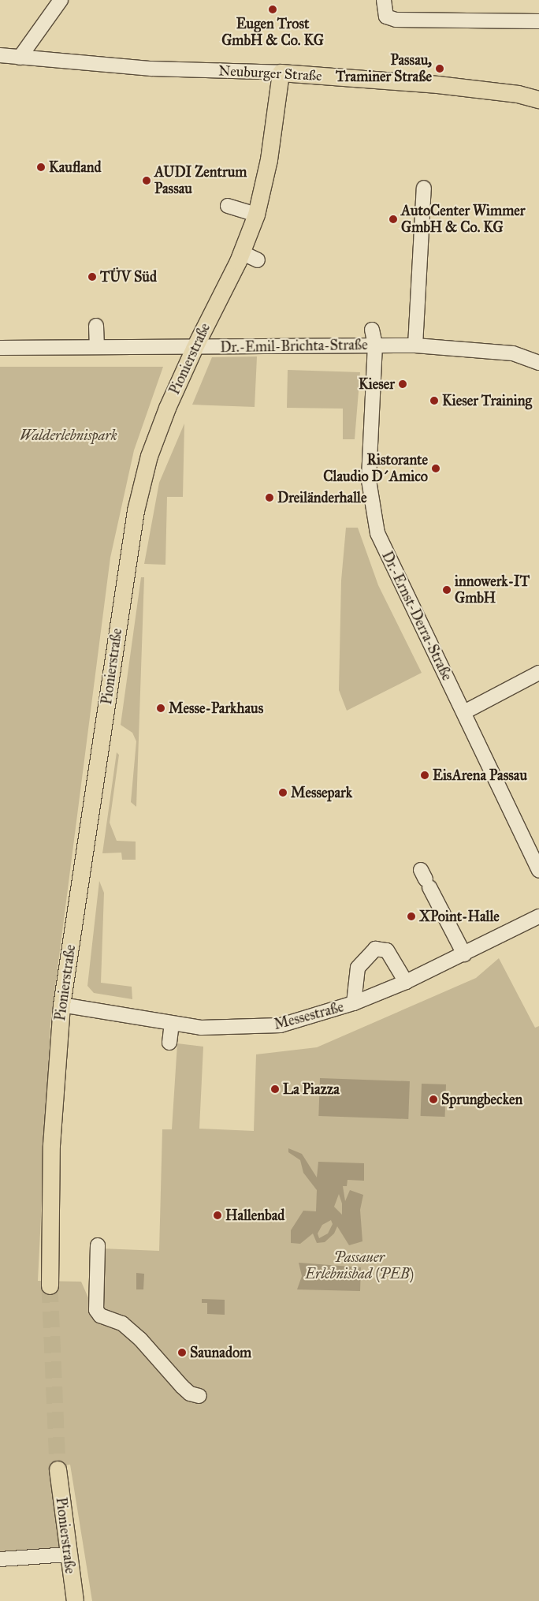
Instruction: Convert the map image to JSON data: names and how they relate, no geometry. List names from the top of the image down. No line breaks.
{"streets":{"main road":["Neuburger Straße","Pionierstraße"],"street":["Dr.-Emil-Brichta-Straße","Dr.-Ernst-Derra-Straße","Messestraße"]},"crossings":[["Neuburger Straße","Pionierstraße"],["Dr.-Emil-Brichta-Straße","Pionierstraße"],["Dr.-Emil-Brichta-Straße","Dr.-Ernst-Derra-Straße"],["Pionierstraße","Messestraße"]],"parks":["Walderlebnispark","Passauer Erlebnisbad (PEB)"],"places":["Eugen Trost GmbH & Co. KG","Passau, Traminer Straße","Kaufland","AUDI Zentrum Passau","AutoCenter Wimmer GmbH & Co. KG","TÜV Süd","Kieser","Kieser Training","Ristorante Claudio D´Amico","Dreiländerhalle","innowerk-IT GmbH","Messe-Parkhaus","EisArena Passau","Messepark","XPoint-Halle","La Piazza","Sprungbecken","Hallenbad","Saunadom"]}
